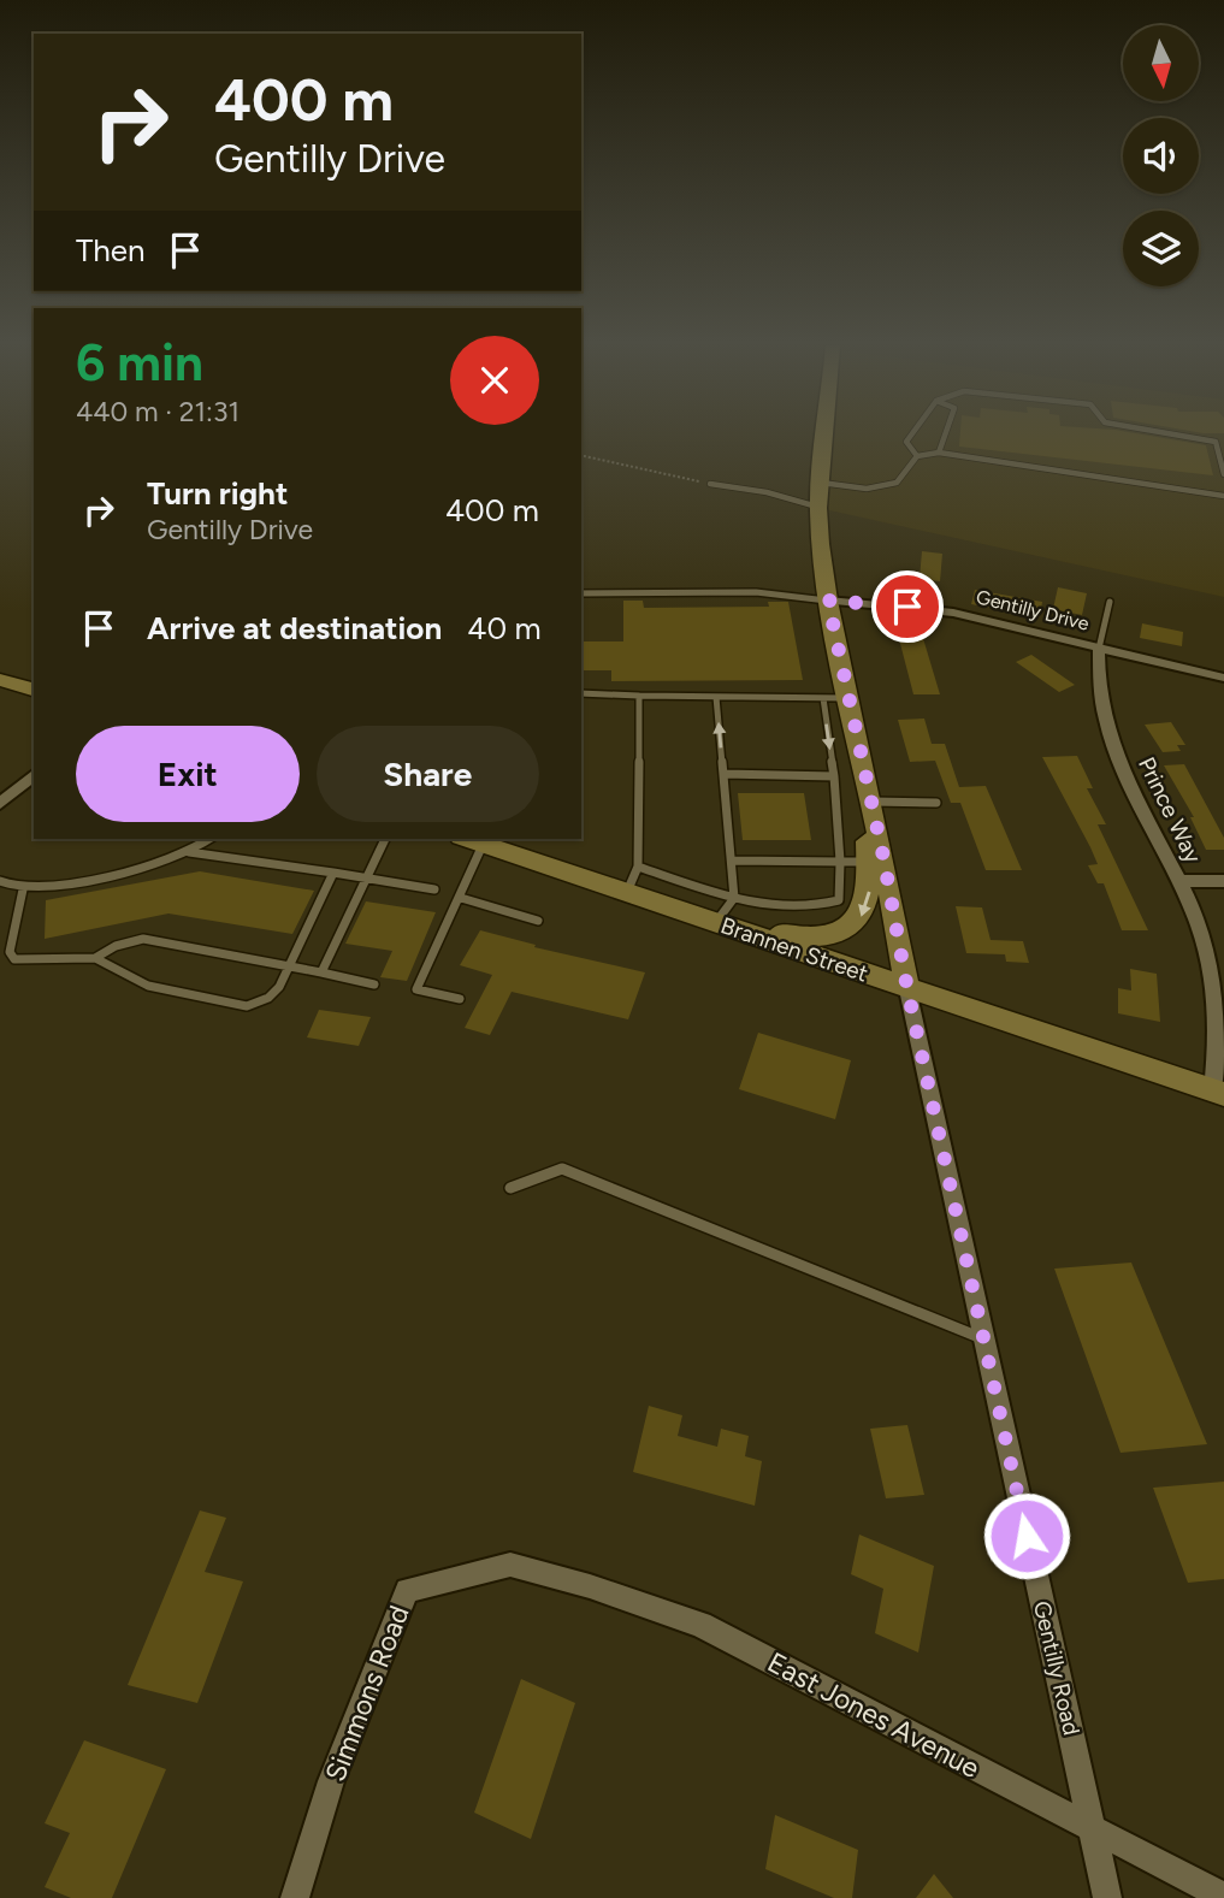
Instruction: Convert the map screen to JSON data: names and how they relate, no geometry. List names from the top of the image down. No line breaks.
{"streets":{"street":["Gentilly Drive","Prince Way","Brannen Street","Gentilly Road","Simmons Road","East Jones Avenue"]},"crossings":[["Gentilly Drive","Prince Way"],["Gentilly Drive","Gentilly Road"],["Prince Way","Brannen Street"],["Brannen Street","Gentilly Road"],["Gentilly Road","East Jones Avenue"],["Simmons Road","East Jones Avenue"]],"north":"bottom","page":{"turn":["400 m","Gentilly Drive"],"then":"Then","heading":["6 min","440 m · 21:31"],"list":[{"name":"Turn right","note":"Gentilly Drive","value":"400 m"},{"name":"Arrive at destination","value":"40 m"}],"buttons":["Exit","Share"]}}
